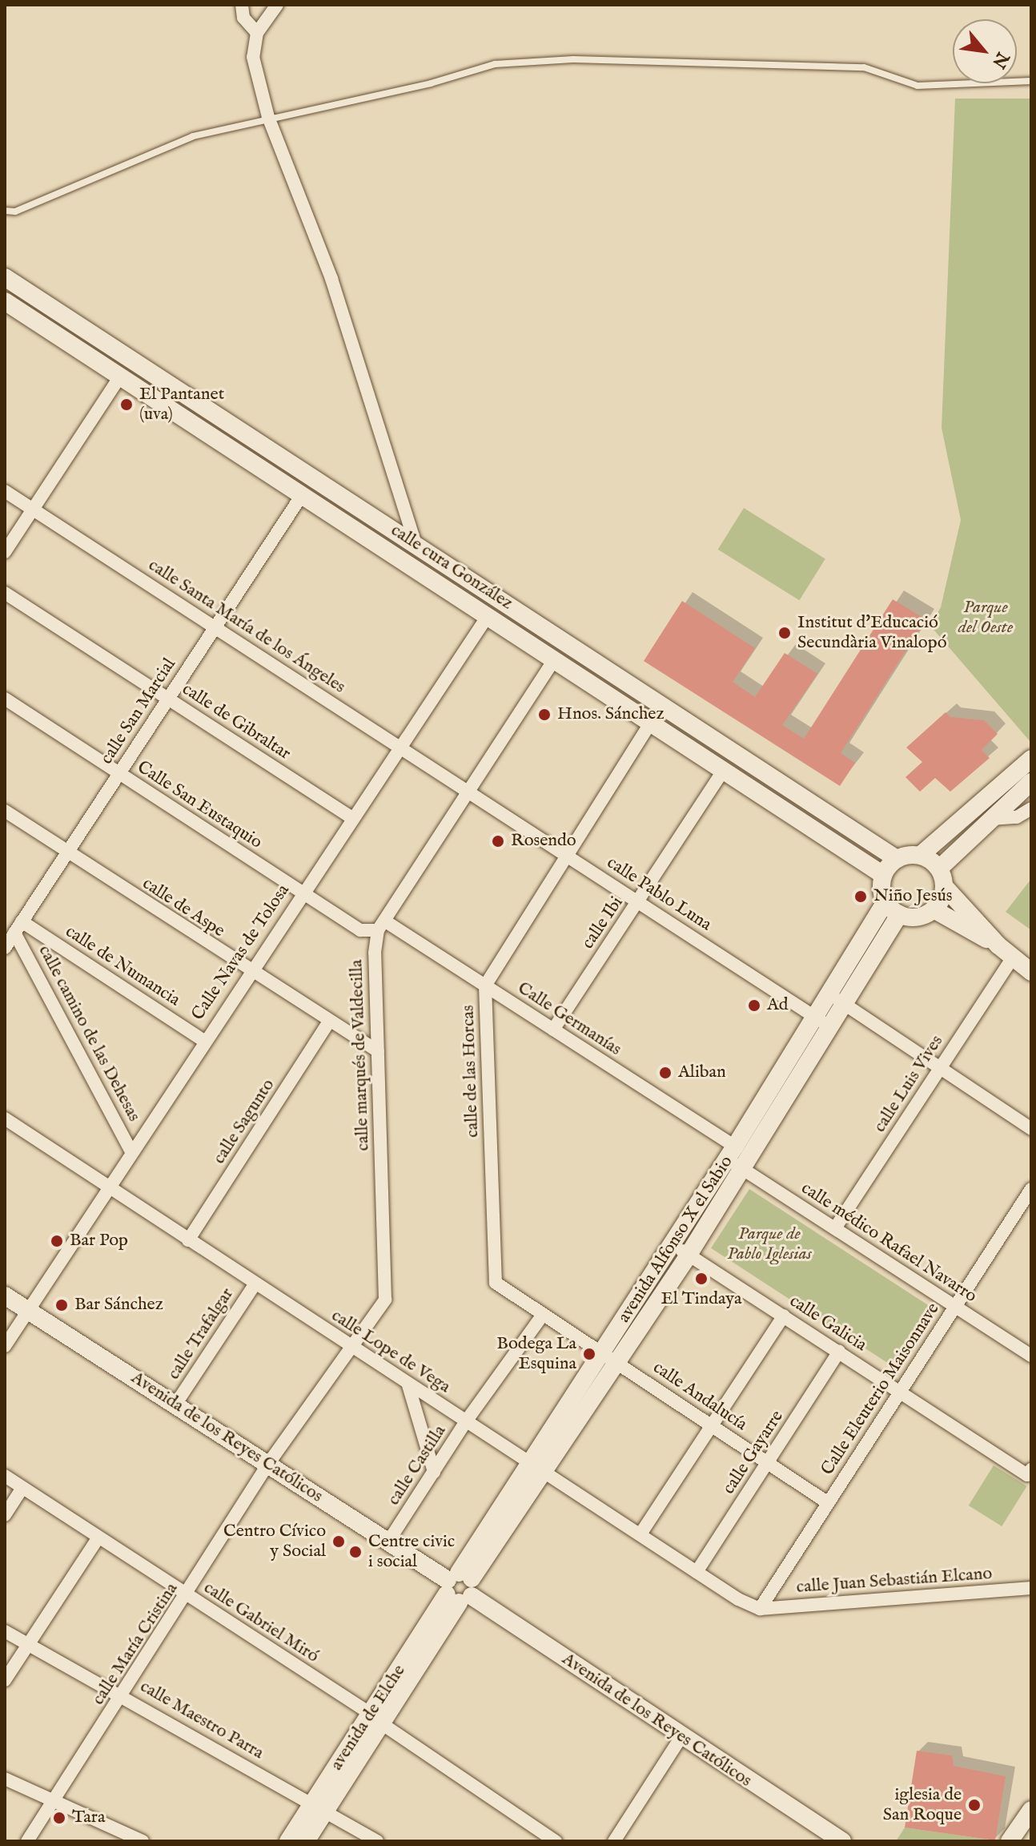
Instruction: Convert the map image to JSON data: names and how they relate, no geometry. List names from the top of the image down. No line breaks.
{"streets":{"street":["calle cura González","calle Santa María de los Ángeles","calle San Marcial","calle de Gibraltar","Calle San Eustaquio","calle Pablo Luna","calle de Aspe","calle Ibi","Calle Navas de Tolosa","calle de Numancia","Calle Germanías","calle camino de las Dehesas","calle marqués de Valdecilla","calle de las Horcas","calle Luis Vives","calle Sagunto","avenida Alfonso X el Sabio","calle médico Rafael Navarro","calle Galicia","calle Trafalgar","calle Lope de Vega","Calle Eleuterio Maisonnave","calle Andalucía","Avenida de los Reyes Católicos","calle Gayarre","calle Castilla","calle Juan Sebastián Elcano","calle Gabriel Miró","calle María Cristina","avenida de Elche","calle Maestro Parra"]},"crossings":[["calle cura González","calle San Marcial"],["calle cura González","calle Ibi"],["calle cura González","Calle Navas de Tolosa"],["calle cura González","calle de las Horcas"],["calle cura González","avenida Alfonso X el Sabio"],["calle Santa María de los Ángeles","calle San Marcial"],["calle Santa María de los Ángeles","calle Pablo Luna"],["calle Santa María de los Ángeles","Calle Navas de Tolosa"],["calle San Marcial","calle de Gibraltar"],["calle San Marcial","Calle San Eustaquio"],["calle San Marcial","calle de Aspe"],["calle San Marcial","calle de Numancia"],["calle San Marcial","calle camino de las Dehesas"],["calle de Gibraltar","Calle Navas de Tolosa"],["Calle San Eustaquio","Calle Navas de Tolosa"],["Calle San Eustaquio","Calle Germanías"],["Calle San Eustaquio","calle marqués de Valdecilla"],["calle Pablo Luna","calle Ibi"],["calle Pablo Luna","calle de las Horcas"],["calle Pablo Luna","avenida Alfonso X el Sabio"],["calle de Aspe","Calle Navas de Tolosa"],["calle de Aspe","calle marqués de Valdecilla"],["calle de Aspe","calle Sagunto"],["calle Ibi","Calle Germanías"],["Calle Navas de Tolosa","calle de Numancia"],["Calle Navas de Tolosa","calle camino de las Dehesas"],["Calle Navas de Tolosa","calle Lope de Vega"],["Calle Navas de Tolosa","Avenida de los Reyes Católicos"],["calle de Numancia","calle camino de las Dehesas"],["Calle Germanías","calle marqués de Valdecilla"],["Calle Germanías","calle de las Horcas"],["Calle Germanías","avenida Alfonso X el Sabio"],["Calle Germanías","calle médico Rafael Navarro"],["calle marqués de Valdecilla","calle Lope de Vega"],["calle marqués de Valdecilla","Avenida de los Reyes Católicos"],["calle marqués de Valdecilla","calle María Cristina"],["calle de las Horcas","avenida Alfonso X el Sabio"],["calle de las Horcas","calle Andalucía"],["calle de las Horcas","calle Castilla"],["calle Luis Vives","calle médico Rafael Navarro"],["calle Sagunto","calle Lope de Vega"],["avenida Alfonso X el Sabio","calle médico Rafael Navarro"],["avenida Alfonso X el Sabio","calle Galicia"],["avenida Alfonso X el Sabio","calle Lope de Vega"],["avenida Alfonso X el Sabio","calle Andalucía"],["avenida Alfonso X el Sabio","Avenida de los Reyes Católicos"],["avenida Alfonso X el Sabio","avenida de Elche"],["calle médico Rafael Navarro","Calle Eleuterio Maisonnave"],["calle Galicia","Calle Eleuterio Maisonnave"],["calle Galicia","calle Gayarre"],["calle Trafalgar","calle Lope de Vega"],["calle Trafalgar","Avenida de los Reyes Católicos"],["calle Lope de Vega","Calle Eleuterio Maisonnave"],["calle Lope de Vega","calle Gayarre"],["calle Lope de Vega","calle Castilla"],["calle Lope de Vega","calle Juan Sebastián Elcano"],["Calle Eleuterio Maisonnave","calle Andalucía"],["Calle Eleuterio Maisonnave","calle Juan Sebastián Elcano"],["calle Andalucía","calle Gayarre"],["Avenida de los Reyes Católicos","calle Castilla"],["Avenida de los Reyes Católicos","calle María Cristina"],["Avenida de los Reyes Católicos","avenida de Elche"],["calle Gabriel Miró","calle María Cristina"],["calle Gabriel Miró","avenida de Elche"],["calle María Cristina","calle Maestro Parra"],["avenida de Elche","calle Maestro Parra"]],"parks":["Parque del Oeste","Parque de Pablo Iglesias"],"places":["El Pantanet (uva)","Institut d'Educació Secundària Vinalopó","Hnos. Sánchez","Rosendo","Niño Jesús","Ad","Aliban","Bar Pop","El Tindaya","Bar Sánchez","Bodega La Esquina","Centro Cívico y Social","Centre civic i social","iglesia de San Roque","Tara"],"north":"bottom right"}
